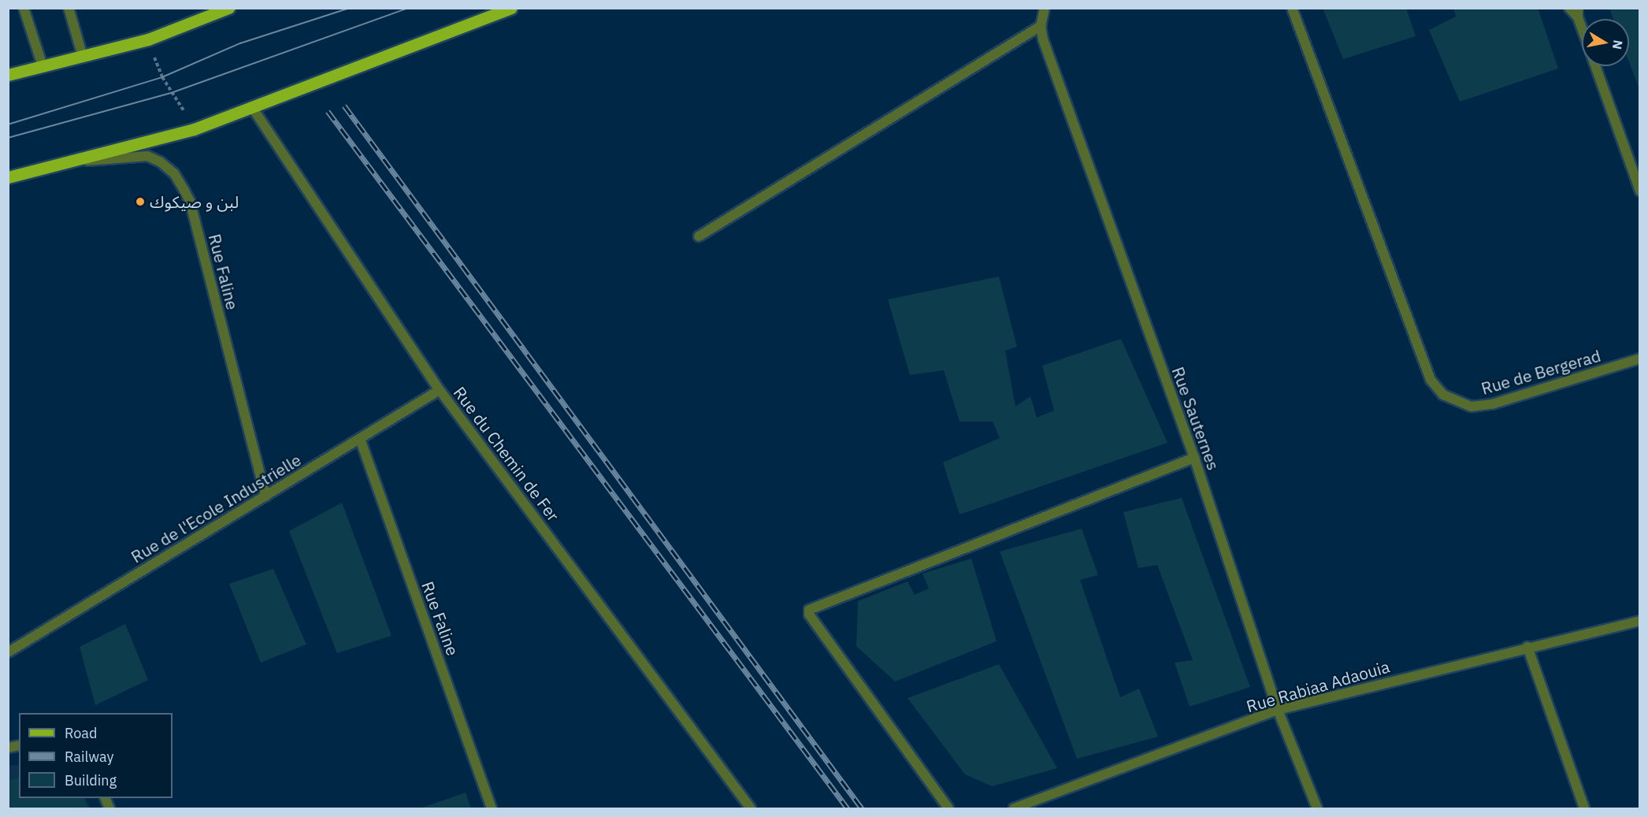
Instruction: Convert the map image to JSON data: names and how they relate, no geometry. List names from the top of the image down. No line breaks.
{"streets":{"street":["Rue Faline","Rue de Bergerad","Rue Sauternes","Rue du Chemin de Fer","Rue de l'Ecole Industrielle","Rue Rabiaa Adaouia"]},"crossings":[["Rue Faline","Rue de l'Ecole Industrielle"],["Rue Sauternes","Rue Rabiaa Adaouia"],["Rue du Chemin de Fer","Rue de l'Ecole Industrielle"]],"places":["لبن و صيكوك"],"legend":["Road","Railway","Building"],"north":"right"}
